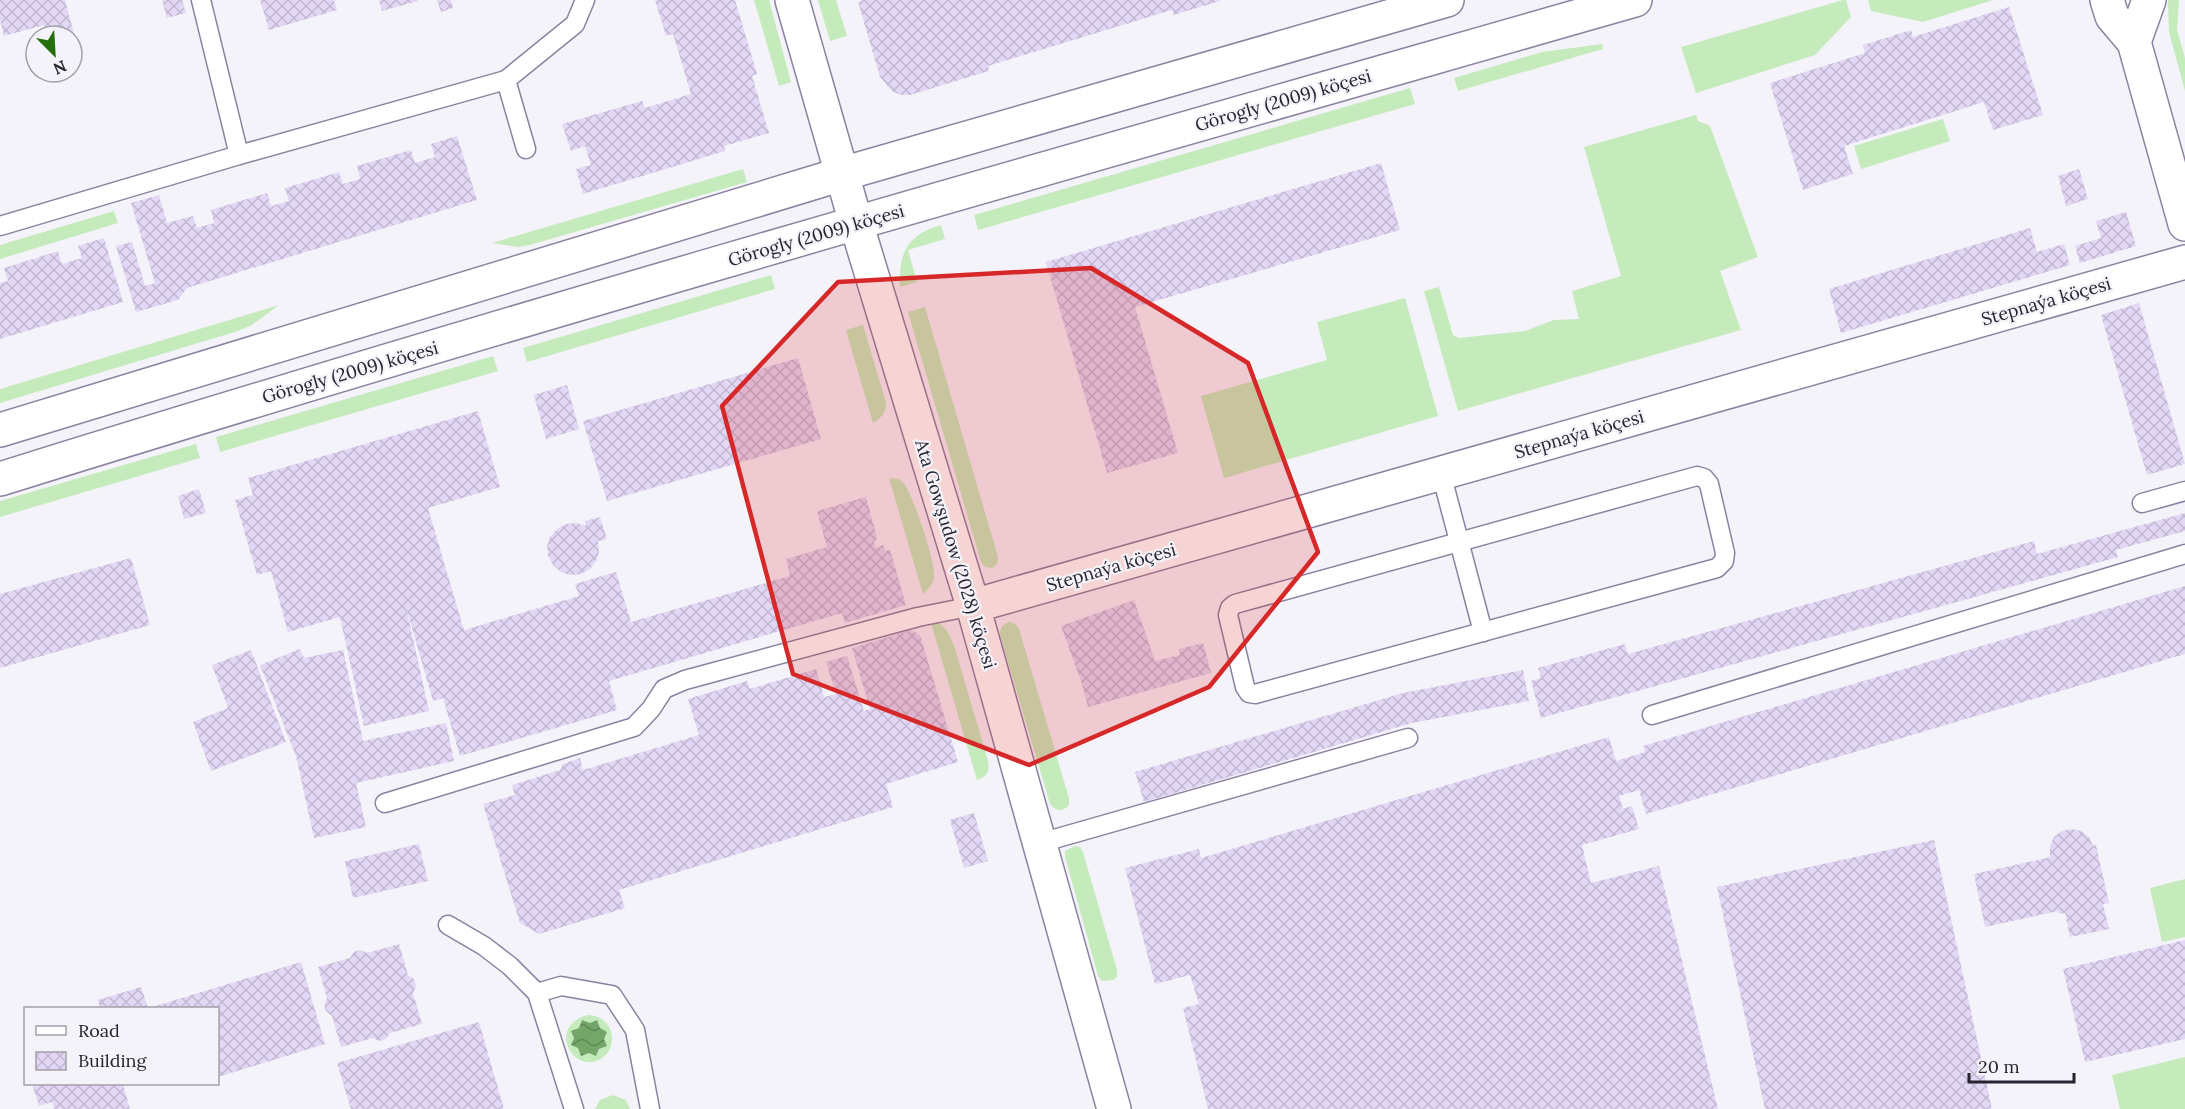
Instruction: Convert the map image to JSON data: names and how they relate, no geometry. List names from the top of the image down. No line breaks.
{"streets":{"main road":["Görogly (2009) köçesi","Stepnaýa köçesi","Ata Gowşudow (2028) köçesi"]},"crossings":[["Görogly (2009) köçesi","Ata Gowşudow (2028) köçesi"],["Stepnaýa köçesi","Ata Gowşudow (2028) köçesi"]],"legend":["Road","Building"],"scale_bar":"20 m","north":"bottom right"}
